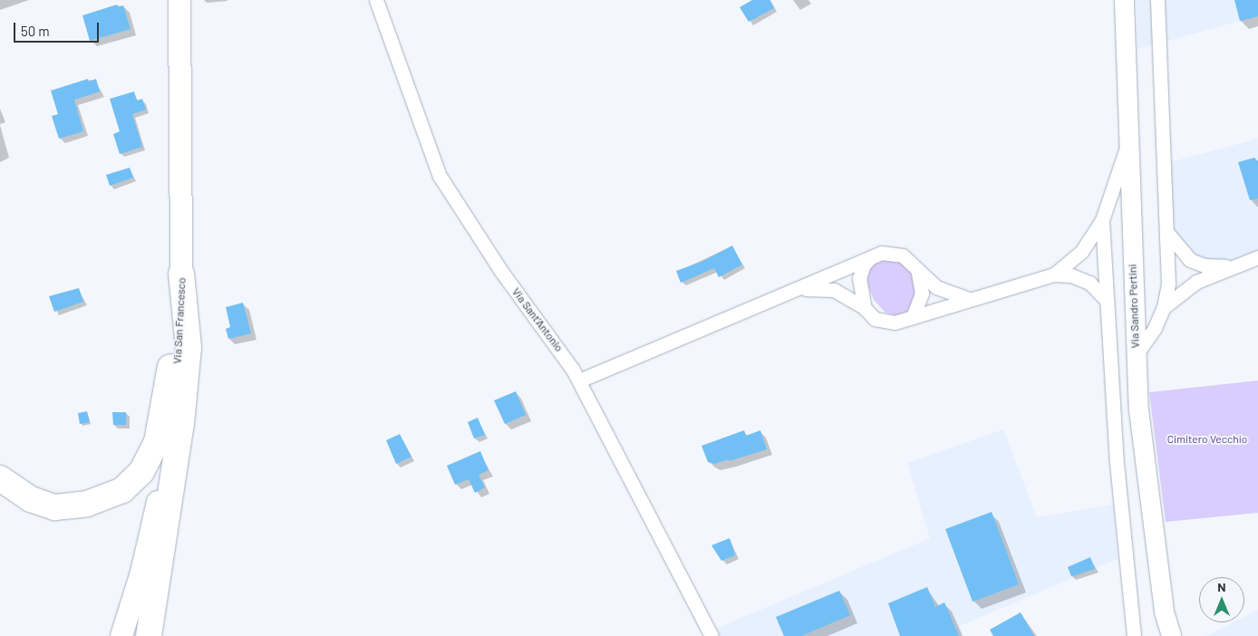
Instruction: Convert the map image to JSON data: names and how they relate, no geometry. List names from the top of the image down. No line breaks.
{"streets":{"main road":["Via Sandro Pertini","Via San Francesco"],"street":["Via Sant'Antonio"]},"parks":["Cimitero Vecchio"],"scale_bar":"50 m","north":"top"}
